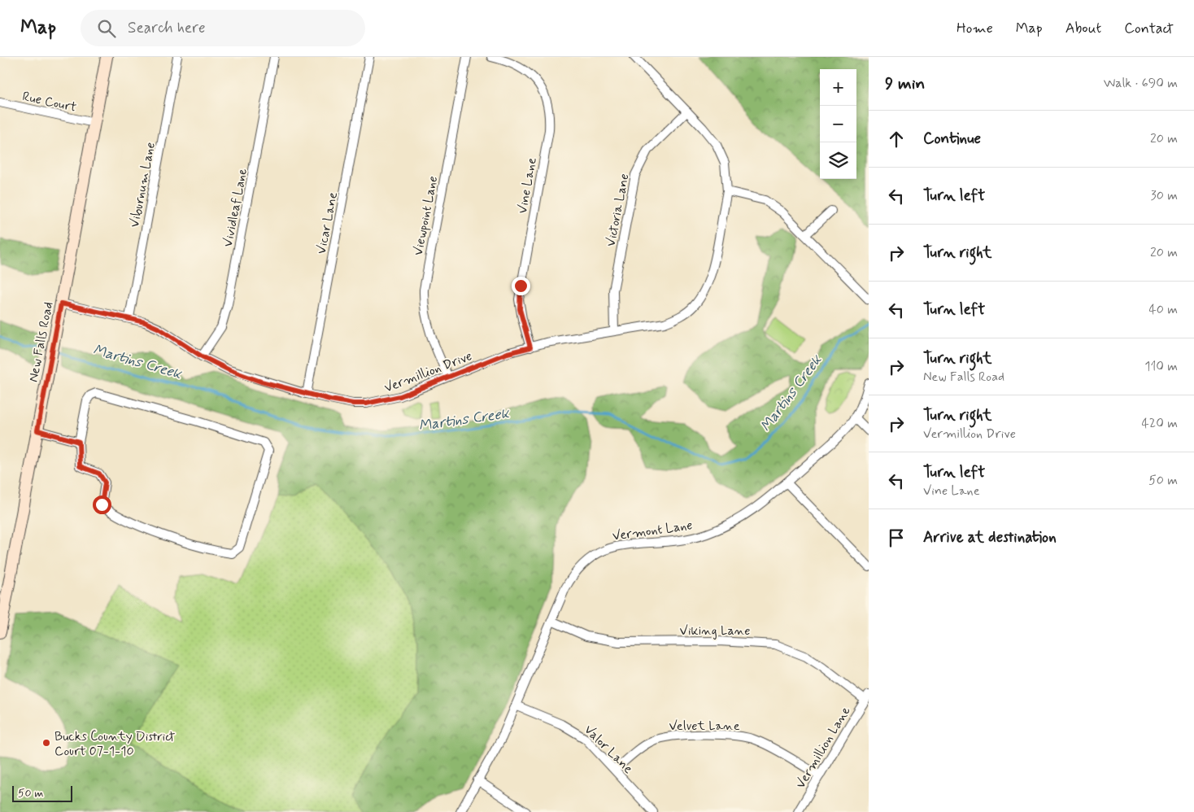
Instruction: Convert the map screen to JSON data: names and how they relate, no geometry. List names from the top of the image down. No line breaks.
{"streets":{"main road":["New Falls Road"],"street":["Rue Court","Viburnum Lane","Vine Lane","Vividleaf Lane","Victoria Lane","Viewpoint Lane","Vicar Lane","Vermillion Drive","Vermont Lane","Viking Lane","Velvet Lane","Vermillion Lane","Valor Lane"]},"crossings":[["Rue Court","New Falls Road"],["Viburnum Lane","Vermillion Drive"],["Vine Lane","Vermillion Drive"],["Vividleaf Lane","Vermillion Drive"],["Victoria Lane","Vermillion Drive"],["Viewpoint Lane","Vermillion Drive"],["Vicar Lane","Vermillion Drive"],["New Falls Road","Vermillion Drive"],["Vermont Lane","Viking Lane"],["Vermont Lane","Valor Lane"],["Viking Lane","Vermillion Lane"],["Velvet Lane","Vermillion Lane"],["Velvet Lane","Valor Lane"]],"water":["Martins Creek"],"places":["Bucks County District Court 07-1-10"],"scale_bar":"50 m","page":{"header":"Map","search":"Search here","nav":["Home","Map","About","Contact"],"heading":["9 min","Walk · 690 m"],"map_buttons":["+","−"],"list":[["Continue","20 m"],["Turn left","30 m"],["Turn right","20 m"],["Turn left","40 m"],["Turn right","New Falls Road","110 m"],["Turn right","Vermillion Drive","420 m"],["Turn left","Vine Lane","50 m"],"Arrive at destination"],"scale":"50 m"}}
